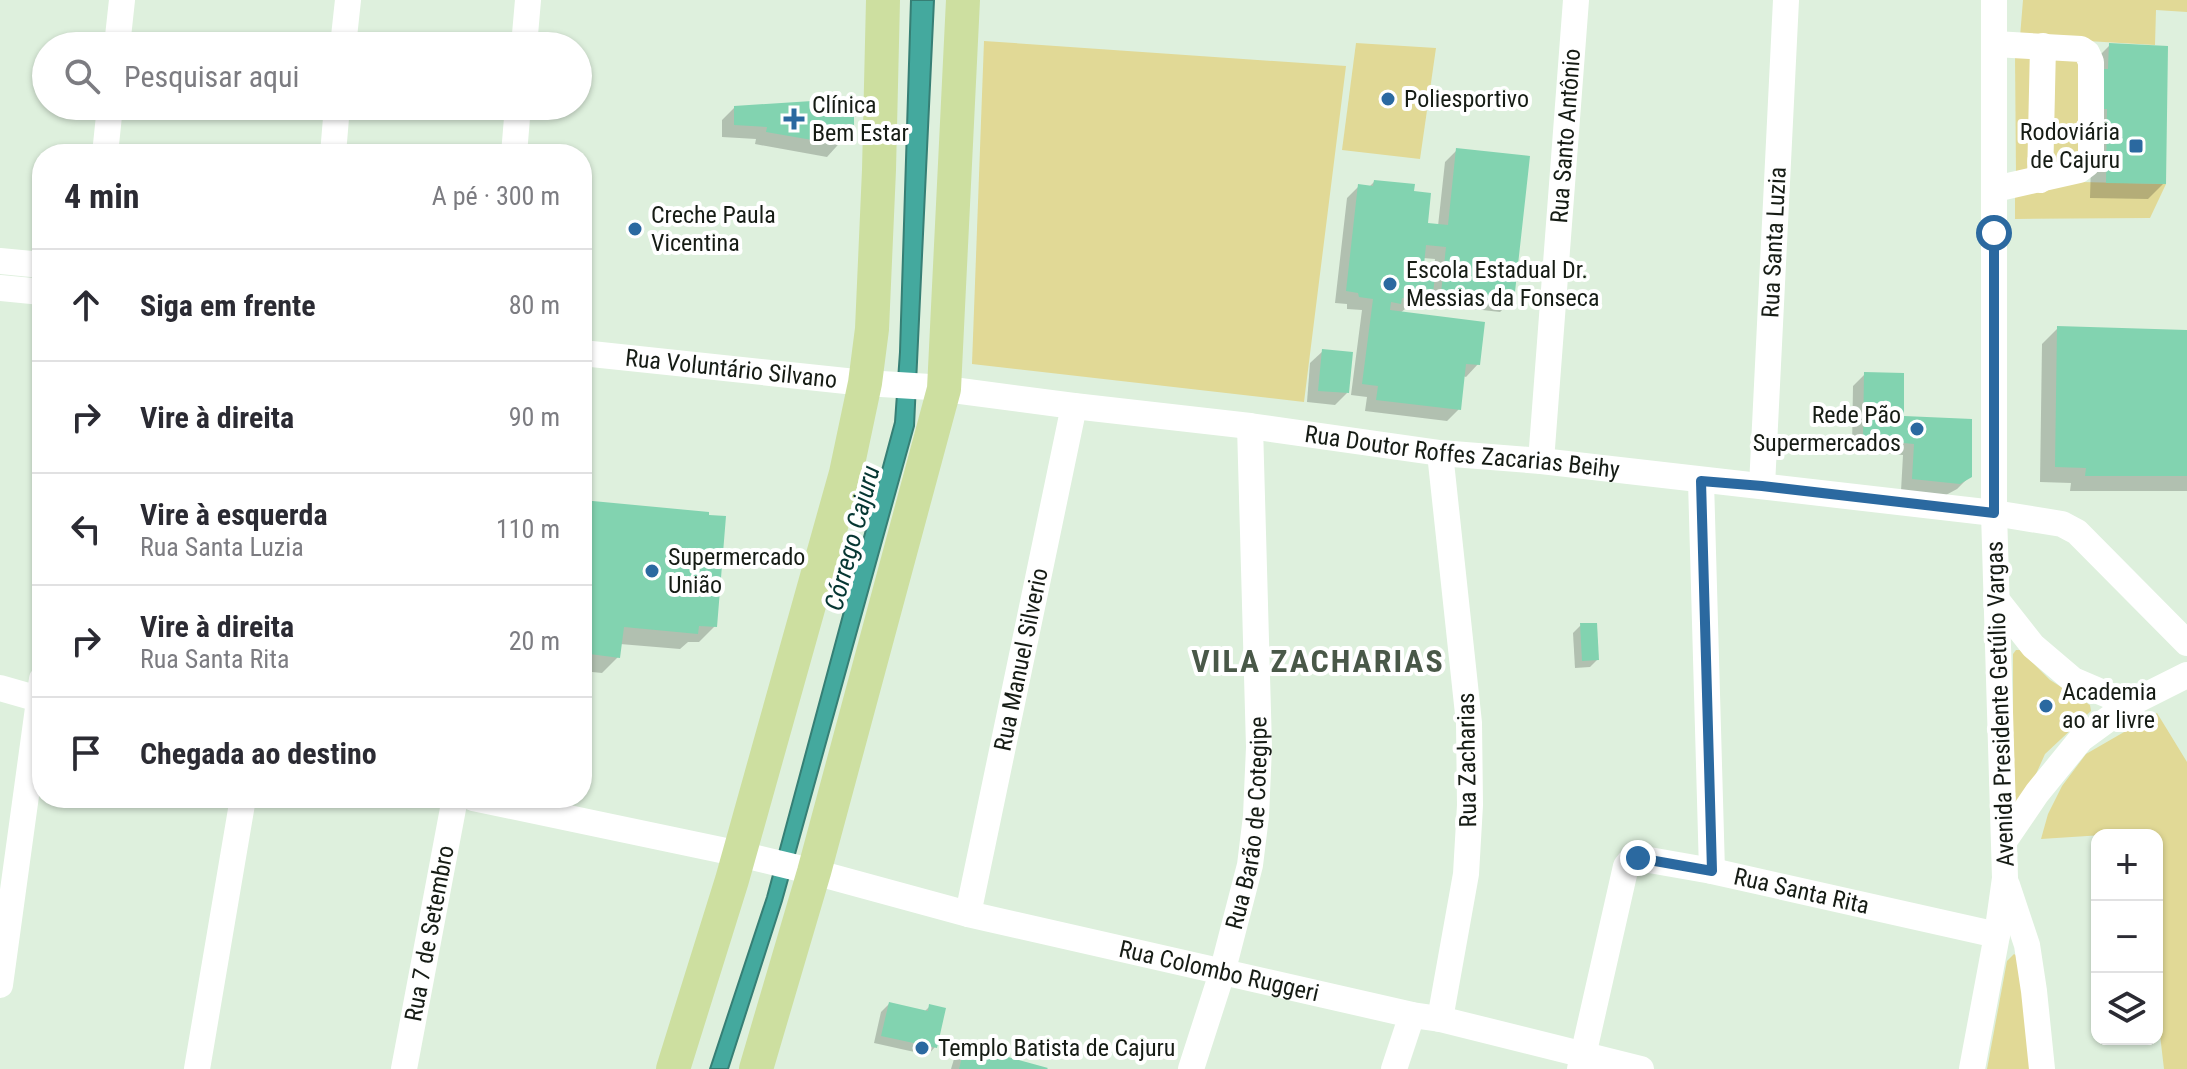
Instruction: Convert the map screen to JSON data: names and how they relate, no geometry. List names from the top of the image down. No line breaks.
{"streets":{"street":["Rua Santo Antônio","Rua Santa Luzia","Rua Voluntário Silvano","Rua Doutor Roffes Zacarias Beihy","Rua Manuel Silverio","Avenida Presidente Getúlio Vargas","Rua Zacharias","Rua Barão de Cotegipe","Rua Santa Rita","Rua 7 de Setembro","Rua Colombo Ruggeri"]},"crossings":[["Rua Santo Antônio","Rua Doutor Roffes Zacarias Beihy"],["Rua Santa Luzia","Rua Doutor Roffes Zacarias Beihy"],["Rua Voluntário Silvano","Rua Doutor Roffes Zacarias Beihy"],["Rua Doutor Roffes Zacarias Beihy","Rua Manuel Silverio"],["Rua Doutor Roffes Zacarias Beihy","Avenida Presidente Getúlio Vargas"],["Rua Doutor Roffes Zacarias Beihy","Rua Zacharias"],["Rua Doutor Roffes Zacarias Beihy","Rua Barão de Cotegipe"],["Rua Manuel Silverio","Rua Colombo Ruggeri"],["Avenida Presidente Getúlio Vargas","Rua Santa Rita"],["Rua Zacharias","Rua Colombo Ruggeri"],["Rua Barão de Cotegipe","Rua Colombo Ruggeri"],["Rua Santa Rita","Rua Colombo Ruggeri"]],"districts":["VILA ZACHARIAS"],"water":["Córrego Cajuru"],"places":{"other":["Poliesportivo","Creche Paula Vicentina","Escola Estadual Dr. Messias da Fonseca","Rede Pão Supermercados","Supermercado União","Academia ao ar livre","Templo Batista de Cajuru"],"health":["Clínica Bem Estar"],"transit":["Rodoviária de Cajuru"]},"page":{"search":"Pesquisar aqui","heading":["4 min","A pé · 300 m"],"list":[["Siga em frente","80 m"],["Vire à direita","90 m"],["Vire à esquerda","Rua Santa Luzia","110 m"],["Vire à direita","Rua Santa Rita","20 m"],"Chegada ao destino"],"map_buttons":["+","−"]}}
